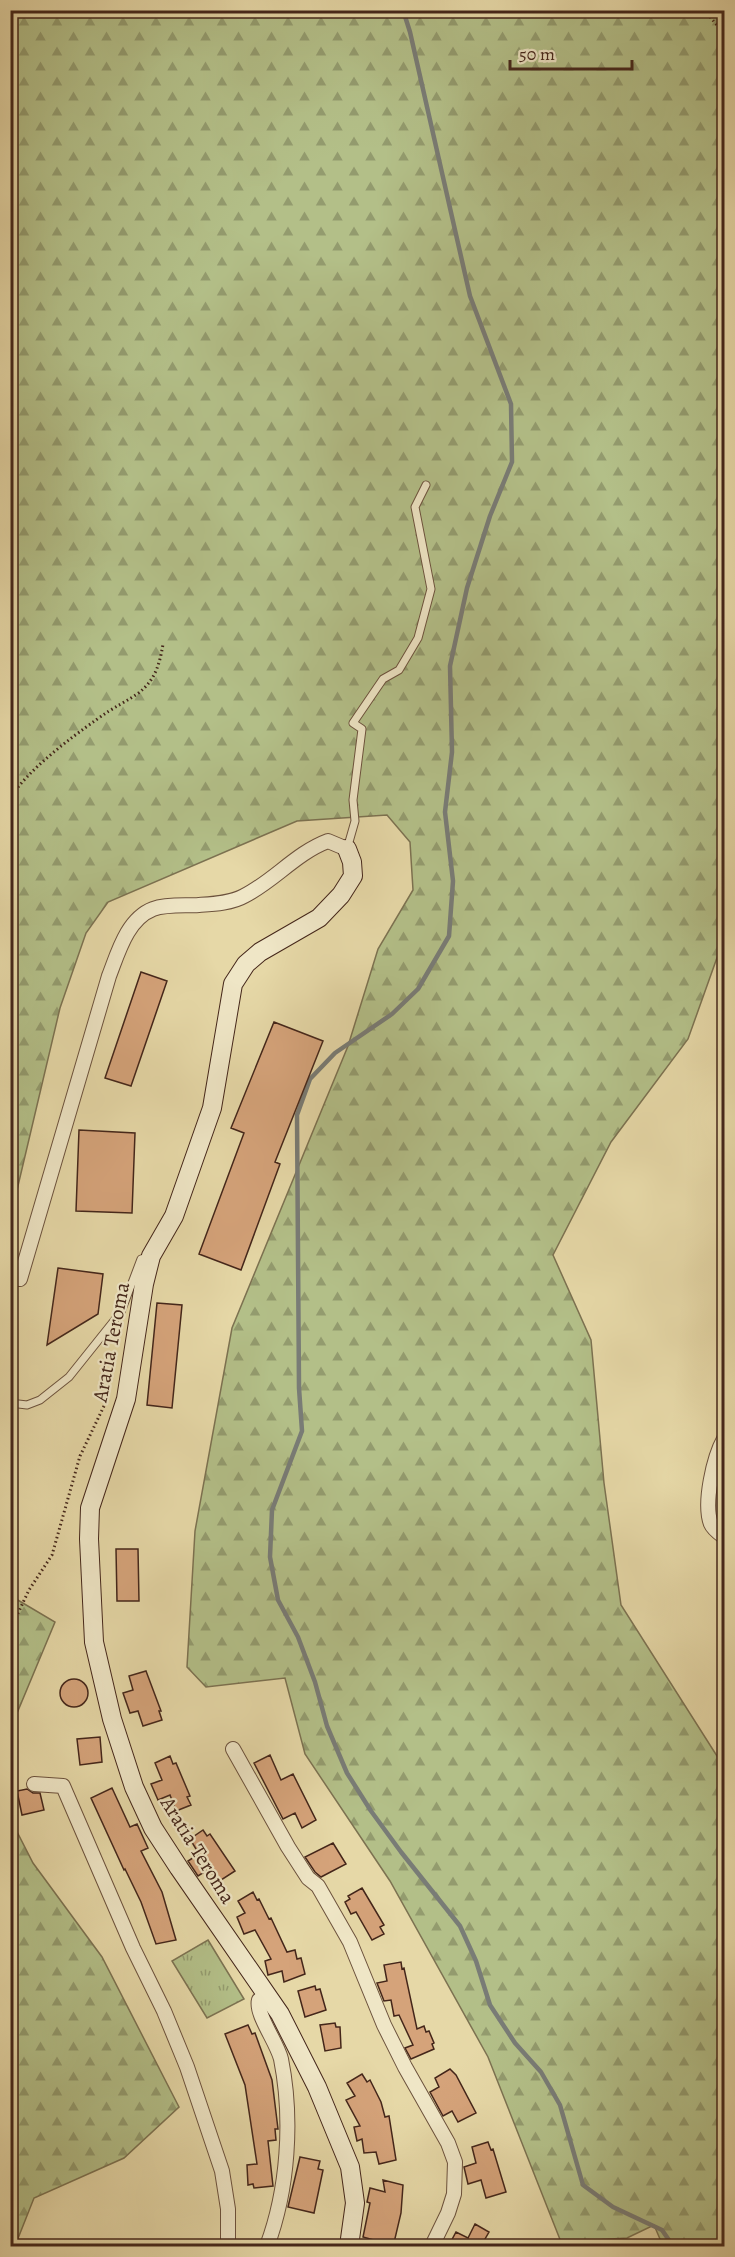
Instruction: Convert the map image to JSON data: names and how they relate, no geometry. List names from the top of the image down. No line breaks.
{"streets":{"main road":["Aratia Teroma"]},"scale_bar":"50 m"}
